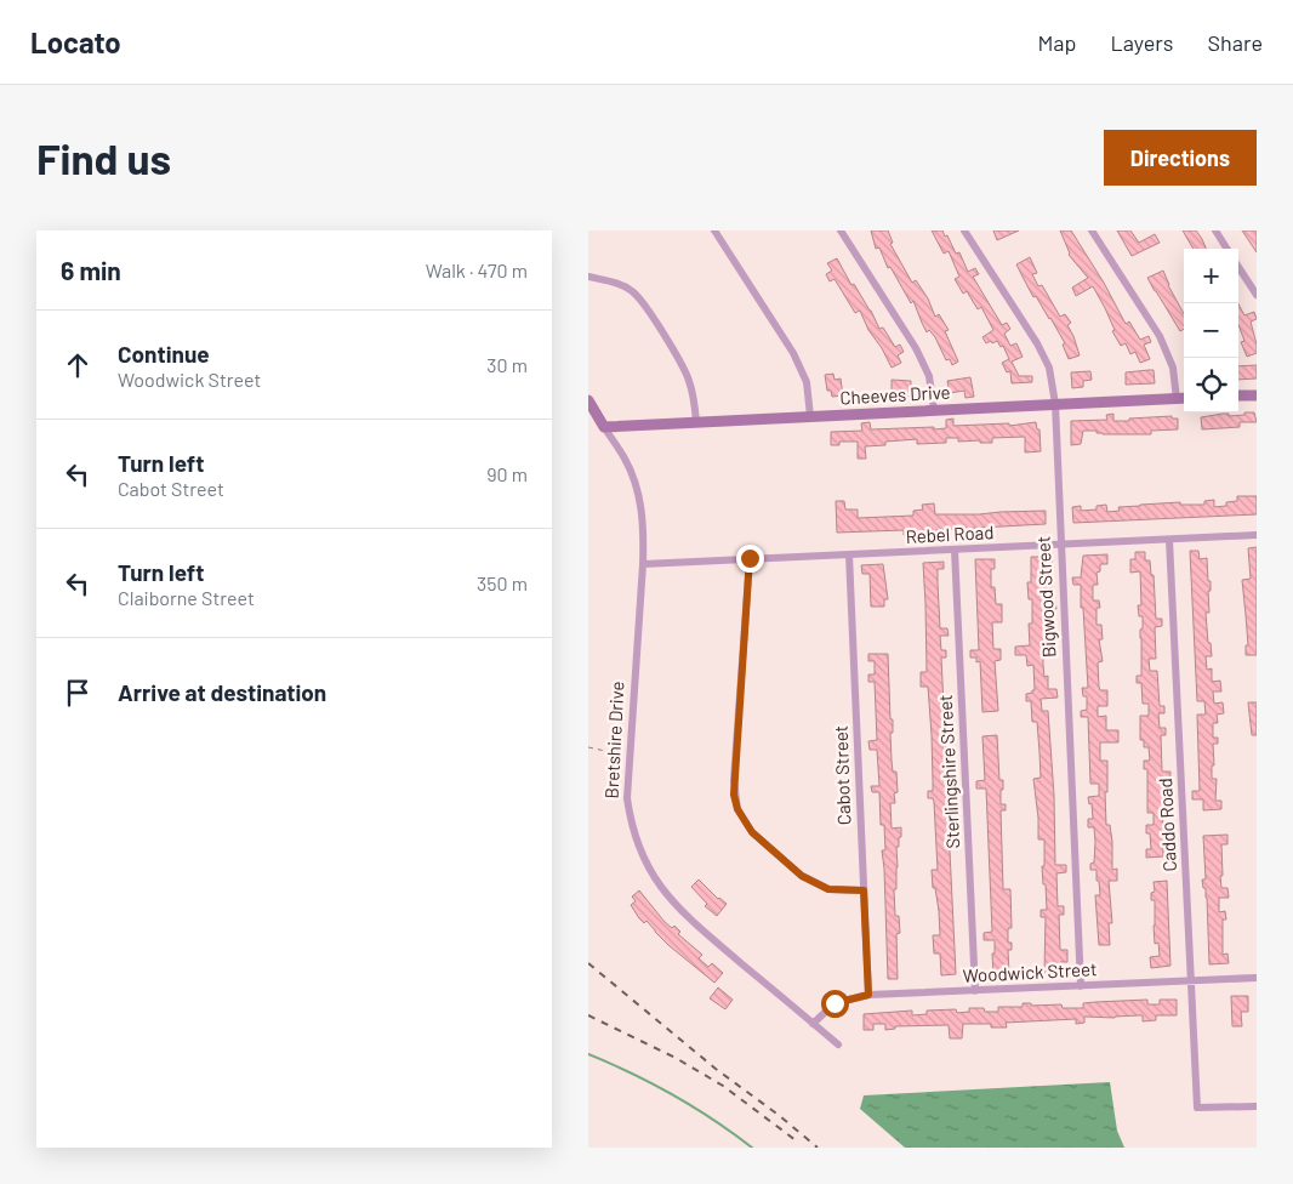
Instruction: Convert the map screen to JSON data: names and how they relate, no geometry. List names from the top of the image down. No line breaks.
{"streets":{"street":["Cheeves Drive","Rebel Road","Bigwood Street","Bretshire Drive","Sterlingshire Street","Cabot Street","Caddo Road","Woodwick Street"]},"crossings":[["Cheeves Drive","Bigwood Street"],["Cheeves Drive","Bretshire Drive"],["Rebel Road","Bigwood Street"],["Rebel Road","Bretshire Drive"],["Rebel Road","Sterlingshire Street"],["Rebel Road","Cabot Street"],["Rebel Road","Caddo Road"],["Bigwood Street","Woodwick Street"],["Bretshire Drive","Woodwick Street"],["Sterlingshire Street","Woodwick Street"],["Cabot Street","Woodwick Street"],["Caddo Road","Woodwick Street"]],"page":{"header":"Locato","nav":["Map","Layers","Share"],"buttons":"Directions","title":"Find us","heading":["6 min","Walk · 470 m"],"map_buttons":["+","−"],"list":[["Continue","Woodwick Street","30 m"],["Turn left","Cabot Street","90 m"],["Turn left","Claiborne Street","350 m"],"Arrive at destination"]}}
